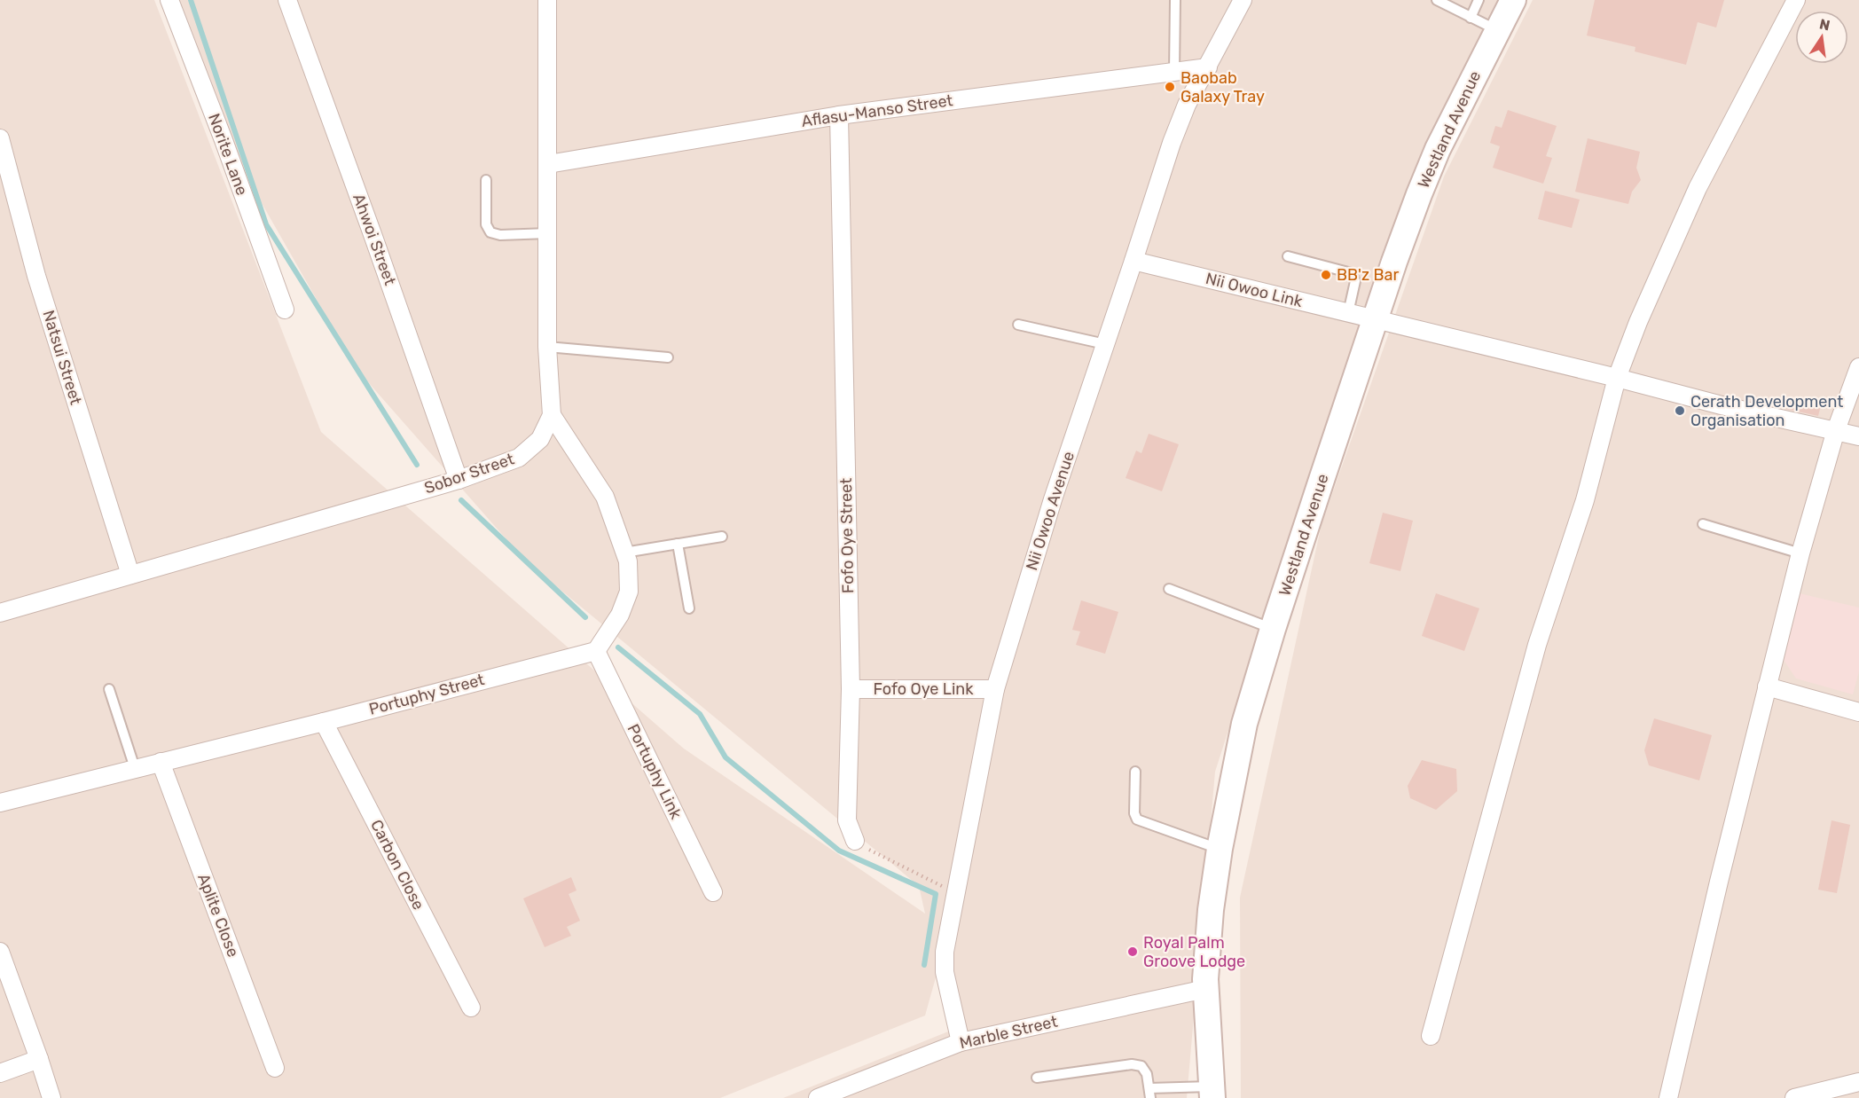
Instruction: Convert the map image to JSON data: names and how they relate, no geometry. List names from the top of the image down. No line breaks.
{"streets":{"street":["Aflasu-Manso Street","Westland Avenue","Norite Lane","Ahwoi Street","Nii Owoo Link","Natsui Street","Sobor Street","Nii Owoo Avenue","Fofo Oye Street","Fofo Oye Link","Portuphy Street","Portuphy Link","Carbon Close","Aplite Close","Marble Street"]},"crossings":[["Aflasu-Manso Street","Sobor Street"],["Aflasu-Manso Street","Nii Owoo Avenue"],["Aflasu-Manso Street","Fofo Oye Street"],["Westland Avenue","Nii Owoo Link"],["Westland Avenue","Marble Street"],["Ahwoi Street","Sobor Street"],["Nii Owoo Link","Nii Owoo Avenue"],["Natsui Street","Sobor Street"],["Nii Owoo Avenue","Fofo Oye Link"],["Nii Owoo Avenue","Marble Street"],["Fofo Oye Street","Fofo Oye Link"],["Portuphy Street","Portuphy Link"],["Portuphy Street","Carbon Close"],["Portuphy Street","Aplite Close"]],"places":["Baobab Galaxy Tray","BB'z Bar","Cerath Development Organisation","Royal Palm Groove Lodge"],"north":"top"}
